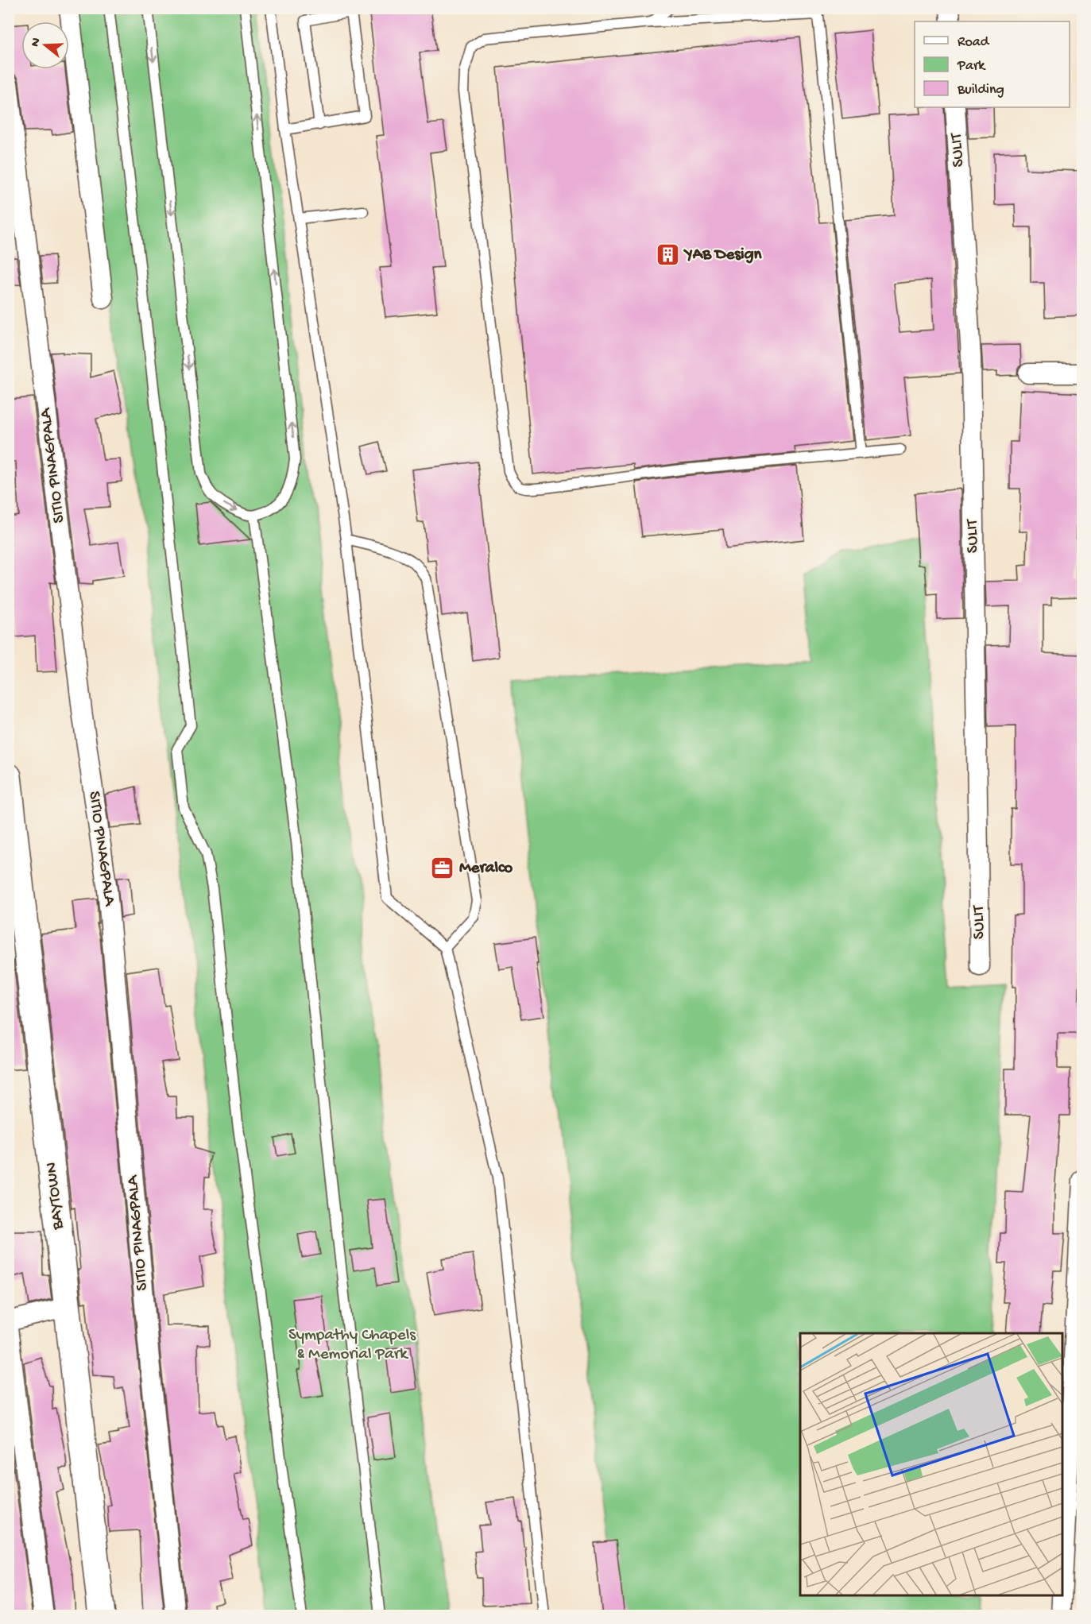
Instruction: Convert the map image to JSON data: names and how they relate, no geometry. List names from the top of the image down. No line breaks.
{"streets":{"main road":["BAYTOWN"],"street":["SULIT","SITIO PINAGPALA"]},"parks":["Sympathy Chapels & Memorial Park"],"places":{"building":["YAB Design"],"office":["Meralco"]},"legend":["Road","Park","Building"],"north":"left"}
